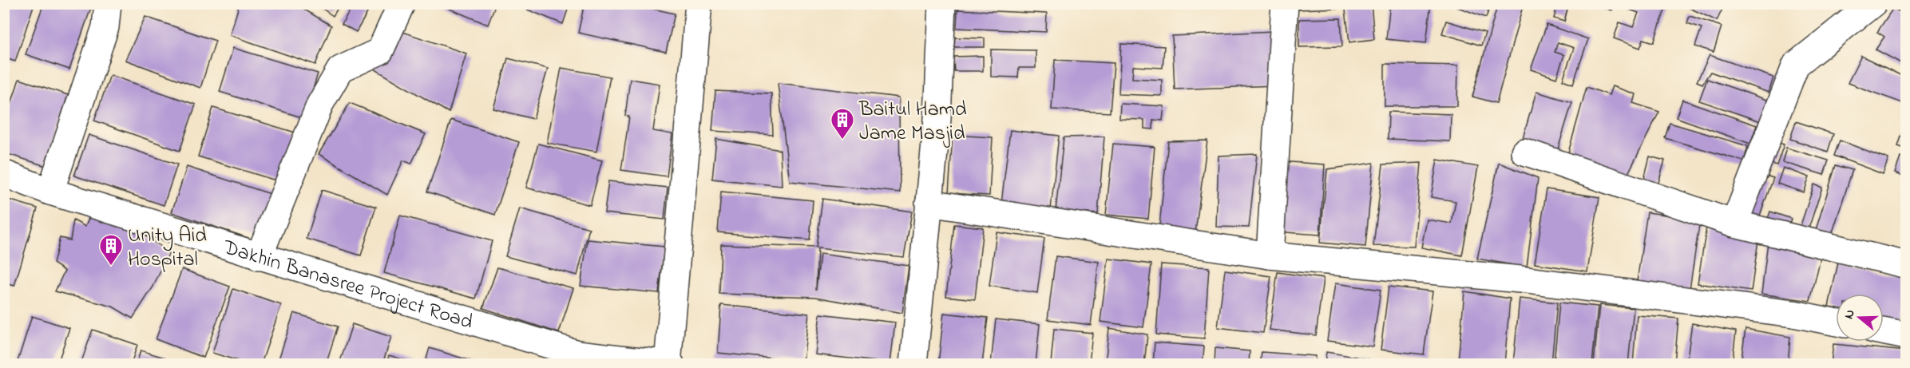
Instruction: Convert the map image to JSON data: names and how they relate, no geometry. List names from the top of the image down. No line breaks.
{"streets":{"street":["Dakhin Banasree Project Road"]},"places":{"building":["Baitul Hamd Jame Masjid","Unity Aid Hospital"]},"north":"left"}
